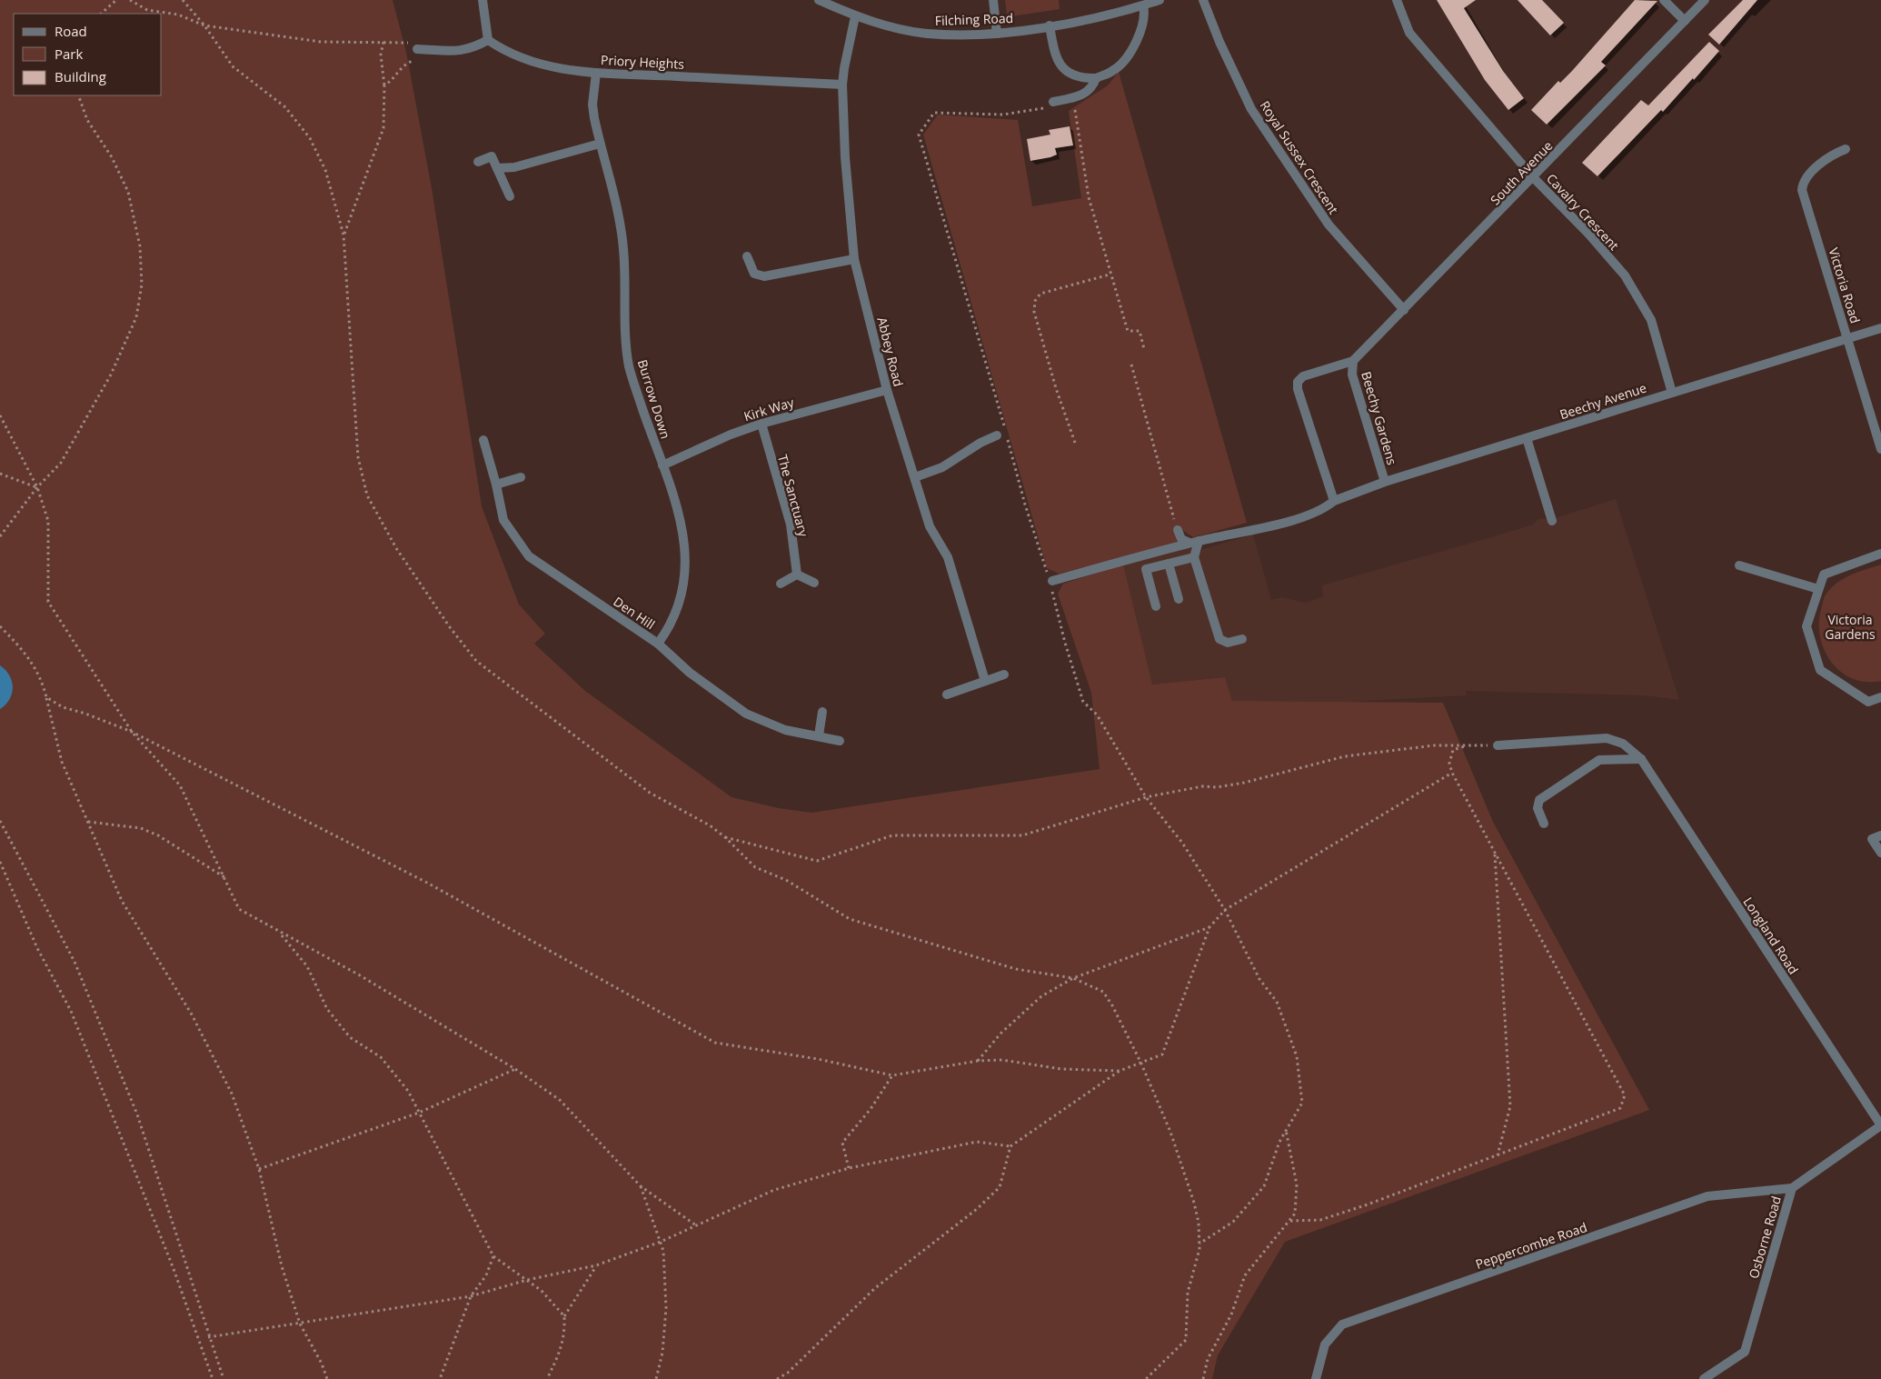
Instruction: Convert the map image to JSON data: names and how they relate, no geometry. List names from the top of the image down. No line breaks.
{"streets":{"street":["Filching Road","Priory Heights","Royal Sussex Crescent","South Avenue","Cavalry Crescent","Victoria Road","Abbey Road","Burrow Down","Beechy Avenue","Kirk Way","Beechy Gardens","The Sanctuary","Den Hill","Longland Road","Osborne Road","Peppercombe Road"]},"crossings":[["Filching Road","Abbey Road"],["Priory Heights","Abbey Road"],["Priory Heights","Burrow Down"],["Royal Sussex Crescent","South Avenue"],["South Avenue","Cavalry Crescent"],["South Avenue","Beechy Gardens"],["Cavalry Crescent","Beechy Avenue"],["Victoria Road","Beechy Avenue"],["Abbey Road","Kirk Way"],["Burrow Down","Kirk Way"],["Burrow Down","Den Hill"],["Beechy Avenue","Beechy Gardens"],["Kirk Way","The Sanctuary"],["Longland Road","Osborne Road"],["Osborne Road","Peppercombe Road"]],"parks":["Victoria Gardens"],"legend":["Road","Park","Building"]}
